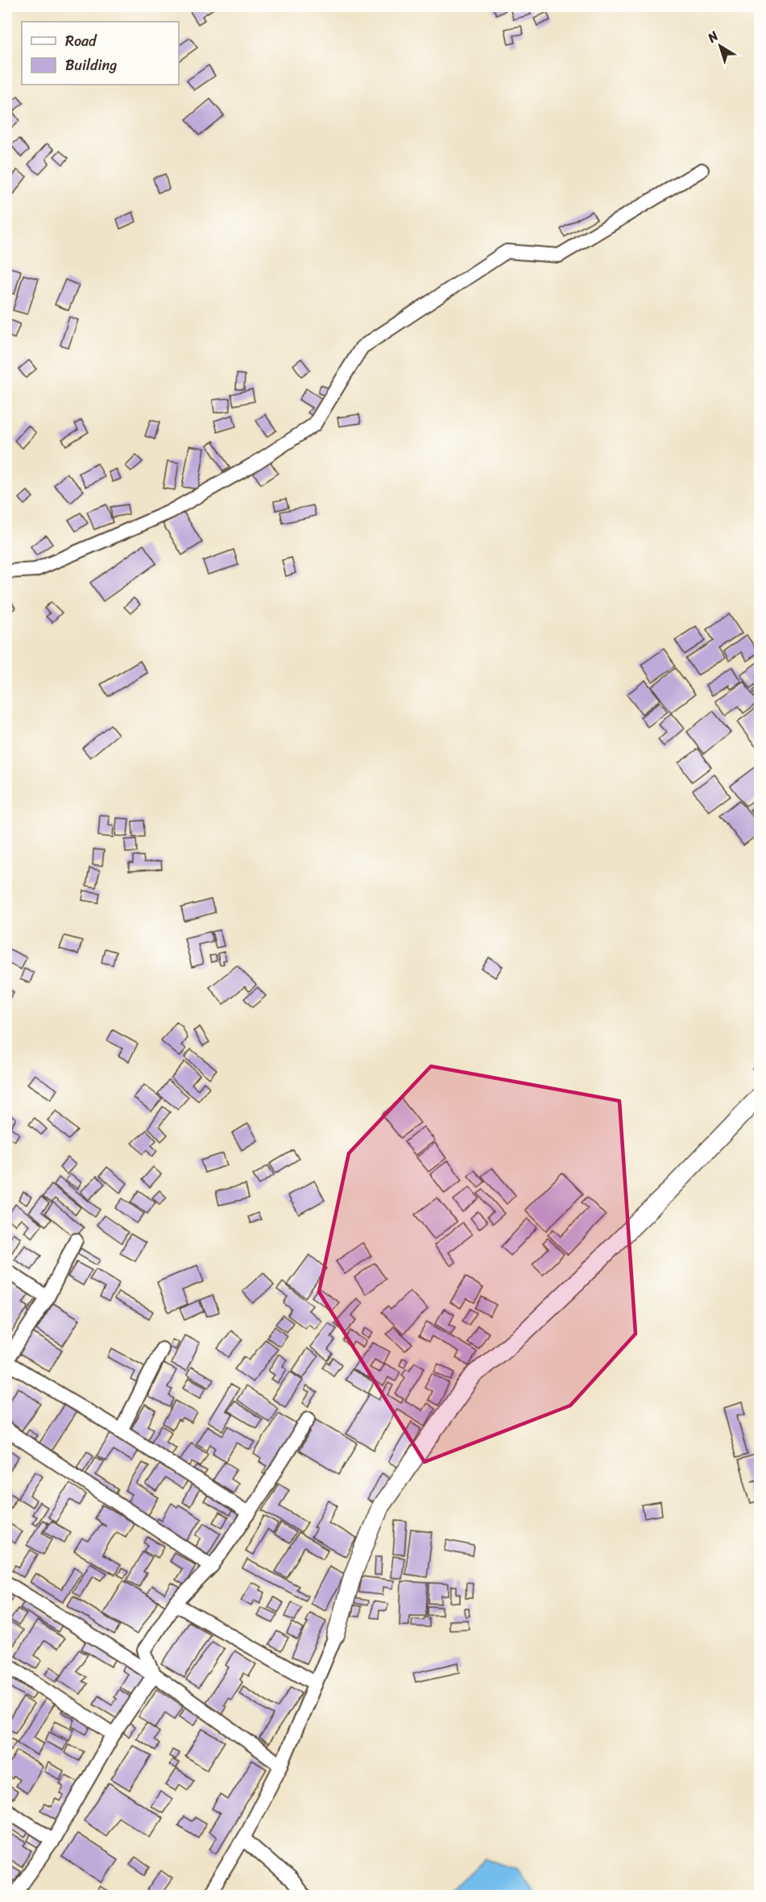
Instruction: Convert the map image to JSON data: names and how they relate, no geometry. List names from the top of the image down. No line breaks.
{"legend":["Road","Building"],"north":"top left"}
